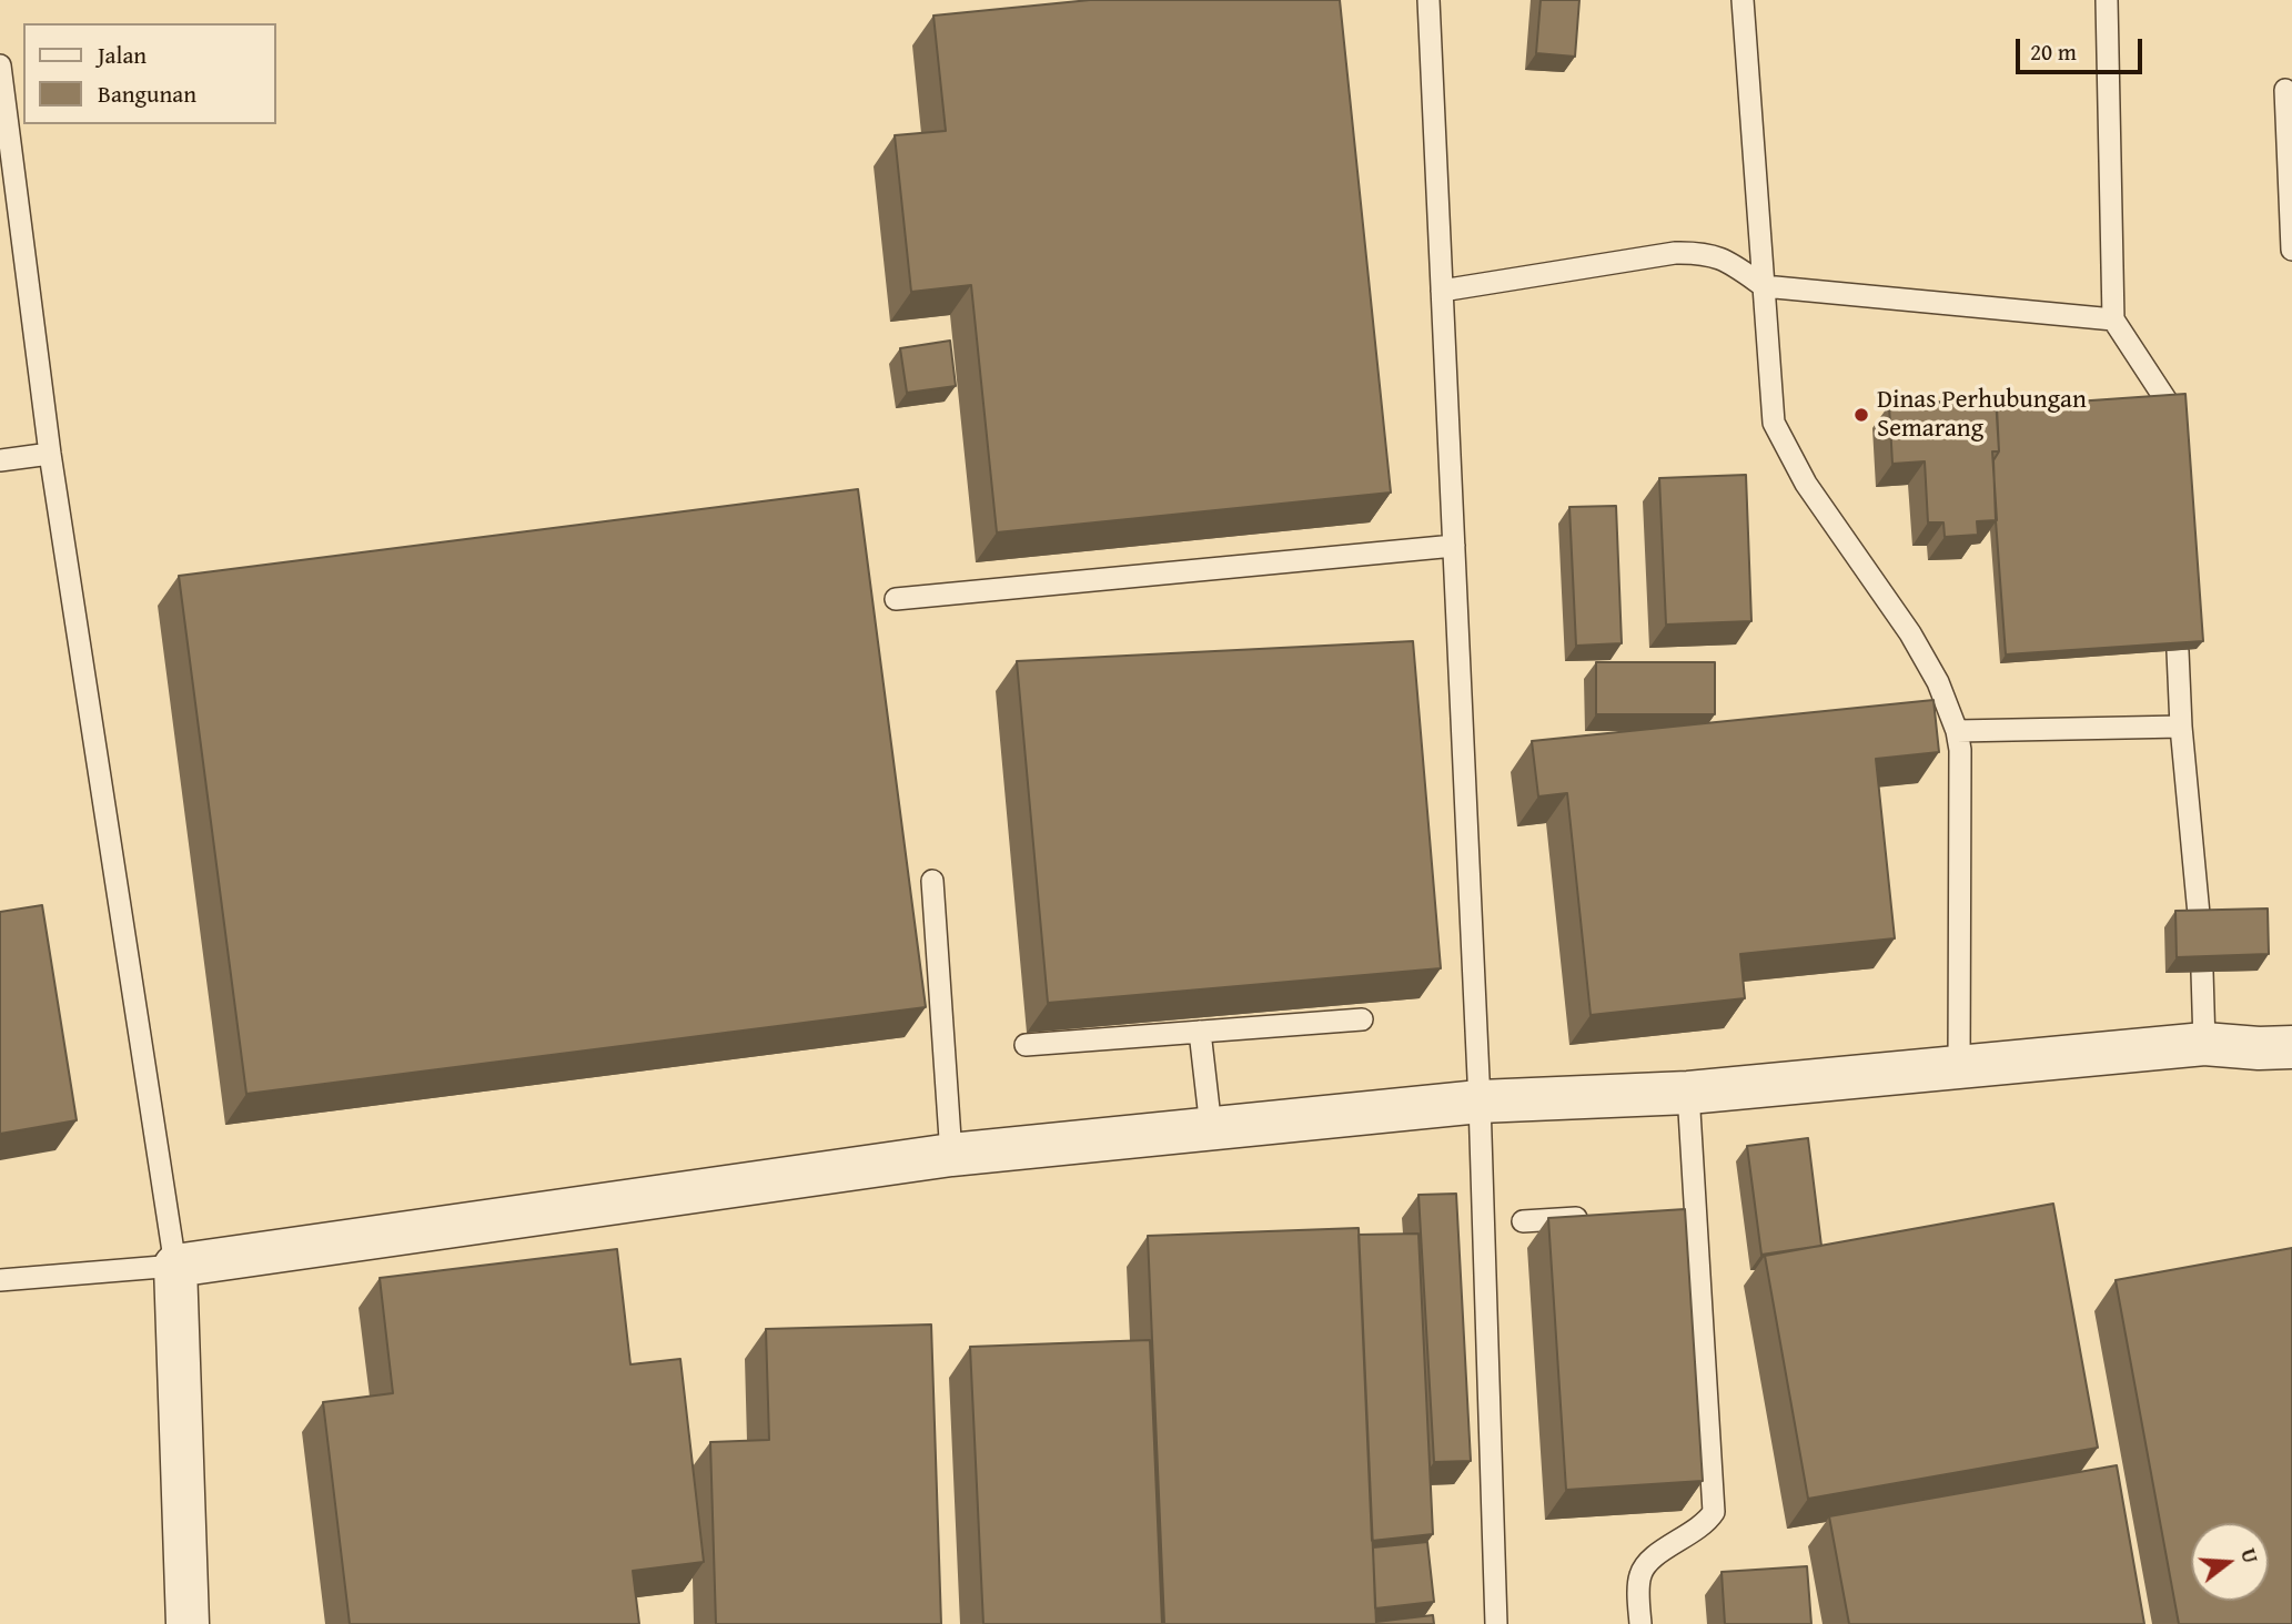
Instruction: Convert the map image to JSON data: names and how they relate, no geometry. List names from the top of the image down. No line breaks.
{"places":["Dinas Perhubungan Semarang"],"legend":["Jalan","Bangunan"],"scale_bar":"20 m","north":"right"}
